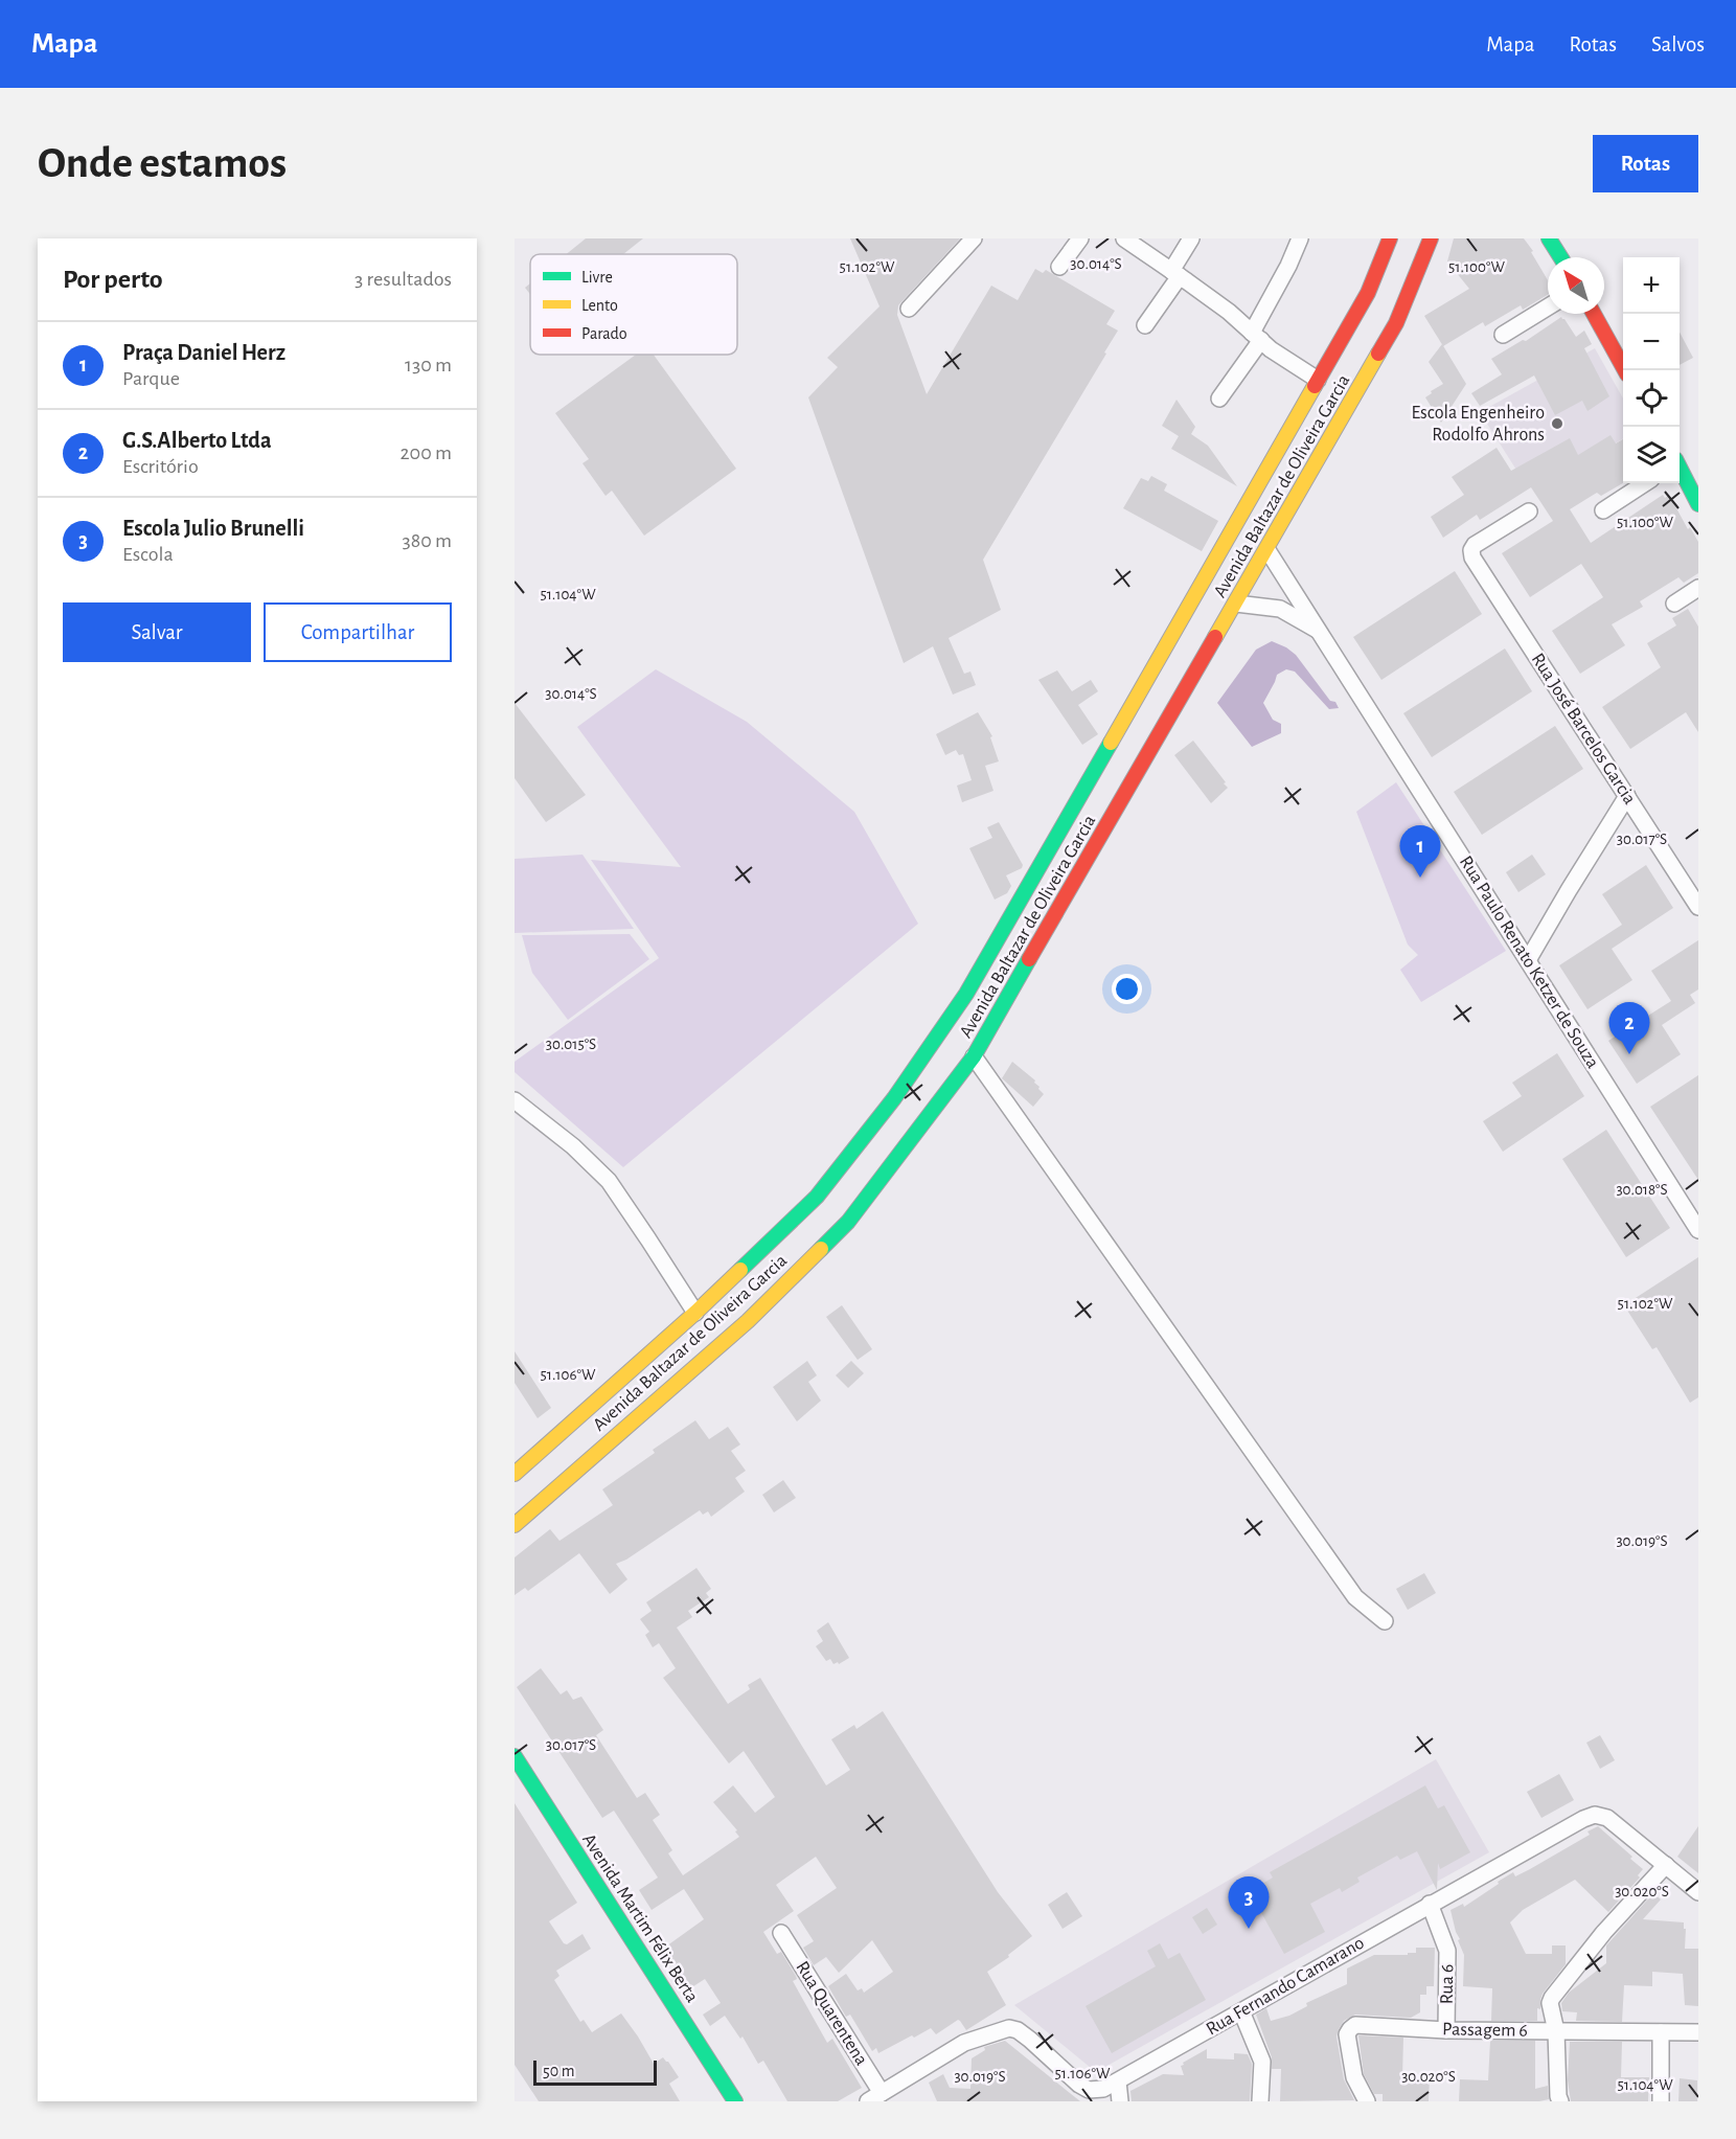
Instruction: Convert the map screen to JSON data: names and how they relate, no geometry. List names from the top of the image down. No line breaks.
{"streets":{"main road":["Avenida Baltazar de Oliveira Garcia","Avenida Martim Félix Berta"],"street":["Rua José Barcelos Garcia","Rua Paulo Renato Ketzer de Souza","Rua 6","Rua Fernando Camarano","Rua Quarentena","Passagem 6"]},"crossings":[["Avenida Baltazar de Oliveira Garcia","Rua Paulo Renato Ketzer de Souza"],["Rua 6","Rua Fernando Camarano"],["Rua 6","Passagem 6"],["Rua Fernando Camarano","Rua Quarentena"]],"places":["Escola Engenheiro Rodolfo Ahrons"],"legend":["Livre","Lento","Parado"],"scale_bar":"50 m","north":"top left","page":{"header":"Mapa","nav":["Mapa","Rotas","Salvos"],"buttons":["Rotas",["Salvar","Compartilhar"]],"title":"Onde estamos","heading":["Por perto","3 resultados"],"map_buttons":["+","−"],"list":[{"mark":"1","name":"Praça Daniel Herz","note":"Parque","value":"130 m"},{"mark":"2","name":"G.S.Alberto Ltda","note":"Escritório","value":"200 m"},{"mark":"3","name":"Escola Julio Brunelli","note":"Escola","value":"380 m"}],"pins":["1","2","3"],"scale":"50 m"},"coordinates":["30.014°S","51.102°W","51.100°W","51.104°W","30.017°S","30.015°S","30.018°S","51.106°W","30.019°S","30.020°S"]}
